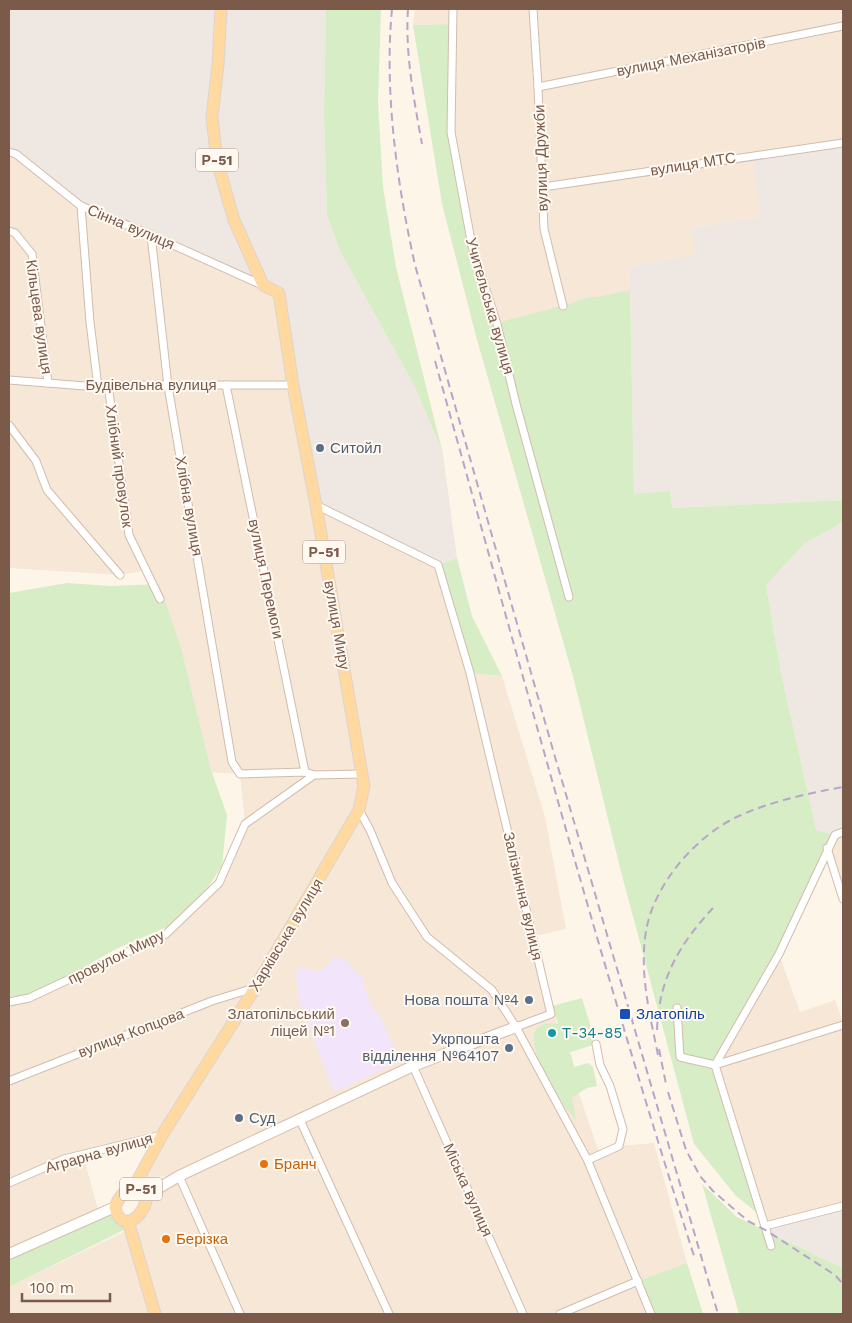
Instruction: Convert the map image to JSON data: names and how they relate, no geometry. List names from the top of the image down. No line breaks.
{"streets":{"main road":["Р-51","вулиця Миру","Харківська вулиця"],"street":["вулиця Механізаторів","вулиця Дружби","вулиця МТС","Сінна вулиця","Учительська вулиця","Кільцева вулиця","Будівельна вулиця","Хлібний провулок","Хлібна вулиця","вулиця Перемоги","Залізнична вулиця","провулок Миру","вулиця Копцова","Аграрна вулиця","Міська вулиця"]},"crossings":[["вулиця Механізаторів","вулиця Дружби"],["вулиця Дружби","вулиця МТС"],["Р-51","Сінна вулиця"],["Р-51","вулиця Миру"],["Р-51","Харківська вулиця"],["Сінна вулиця","Хлібний провулок"],["Сінна вулиця","Хлібна вулиця"],["Сінна вулиця","вулиця Миру"],["Кільцева вулиця","Будівельна вулиця"],["Будівельна вулиця","Хлібний провулок"],["Будівельна вулиця","Хлібна вулиця"],["Будівельна вулиця","вулиця Перемоги"],["Будівельна вулиця","вулиця Миру"],["Хлібна вулиця","вулиця Перемоги"],["вулиця Миру","Залізнична вулиця"],["вулиця Миру","Харківська вулиця"],["Харківська вулиця","вулиця Копцова"],["Харківська вулиця","Аграрна вулиця"]],"places":{"other":["Ситойл","Нова пошта №4","Златопільський ліцей №1","Т-34-85","Укрпошта відділення №64107","Суд","Бранч","Берізка"],"transit":["Златопіль"]},"scale_bar":"100 m"}
